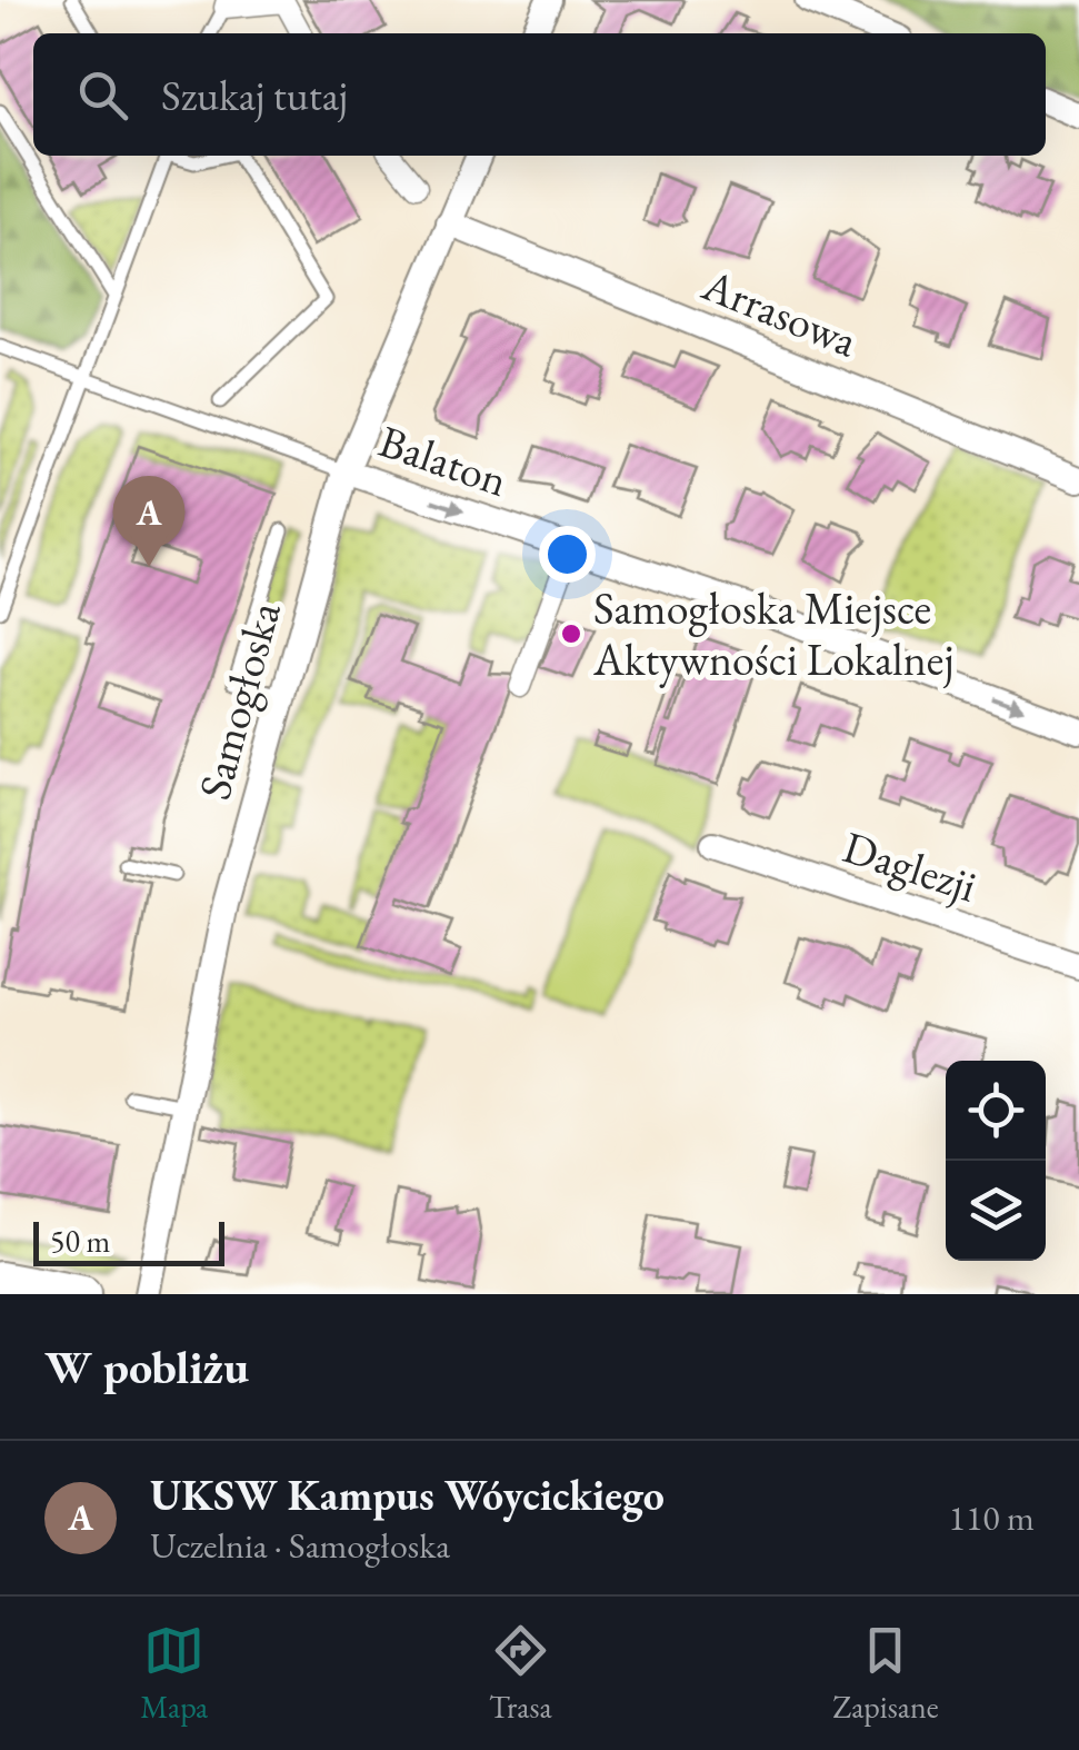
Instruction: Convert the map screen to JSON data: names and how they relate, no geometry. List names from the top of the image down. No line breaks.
{"streets":{"street":["Arrasowa","Balaton","Samogłoska","Daglezji"]},"crossings":[["Arrasowa","Samogłoska"],["Balaton","Samogłoska"]],"one_way":["Balaton"],"places":["Samogłoska Miejsce Aktywności Lokalnej"],"scale_bar":"50 m","page":{"search":"Szukaj tutaj","pins":"A","scale":"50 m","heading":"W pobliżu","list":[{"mark":"A","name":"UKSW Kampus Wóycickiego","note":"Uczelnia · Samogłoska","value":"110 m"}],"nav":["Mapa","Trasa","Zapisane"]}}
